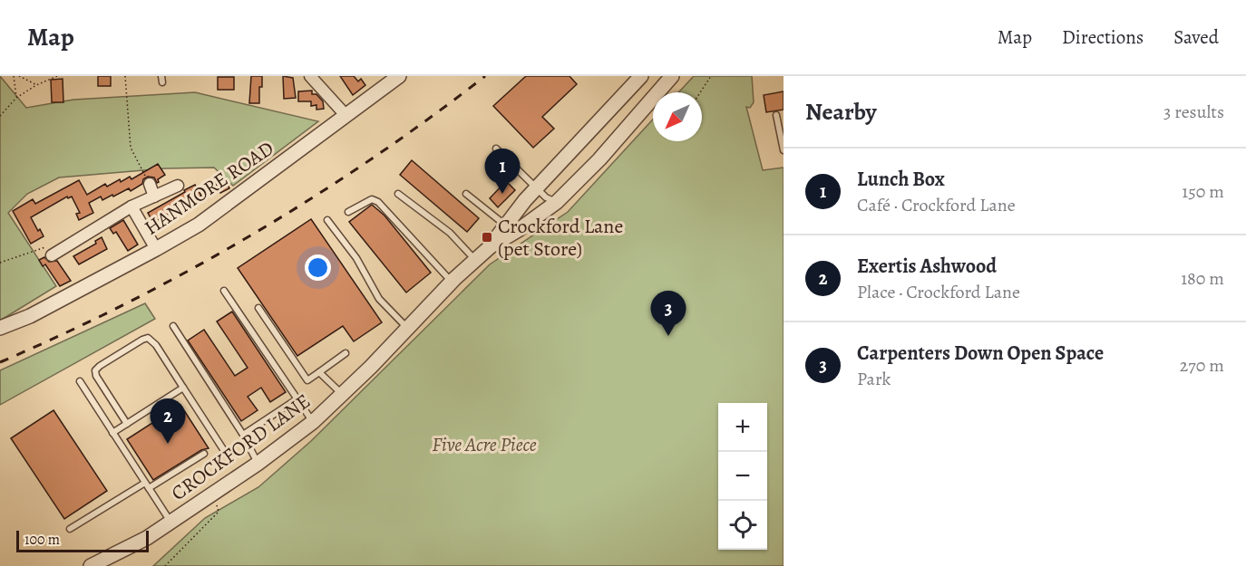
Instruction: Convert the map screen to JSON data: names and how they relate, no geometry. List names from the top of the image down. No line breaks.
{"streets":{"street":["HANMORE ROAD","CROCKFORD LANE"]},"parks":["Five Acre Piece"],"places":{"transit":["Crockford Lane (pet Store)"]},"scale_bar":"100 m","north":"bottom left","page":{"header":"Map","nav":["Map","Directions","Saved"],"heading":["Nearby","3 results"],"list":[{"mark":"1","name":"Lunch Box","note":"Café · Crockford Lane","value":"150 m"},{"mark":"2","name":"Exertis Ashwood","note":"Place · Crockford Lane","value":"180 m"},{"mark":"3","name":"Carpenters Down Open Space","note":"Park","value":"270 m"}],"pins":["1","3","2"],"map_buttons":["+","−"],"scale":"100 m"}}
